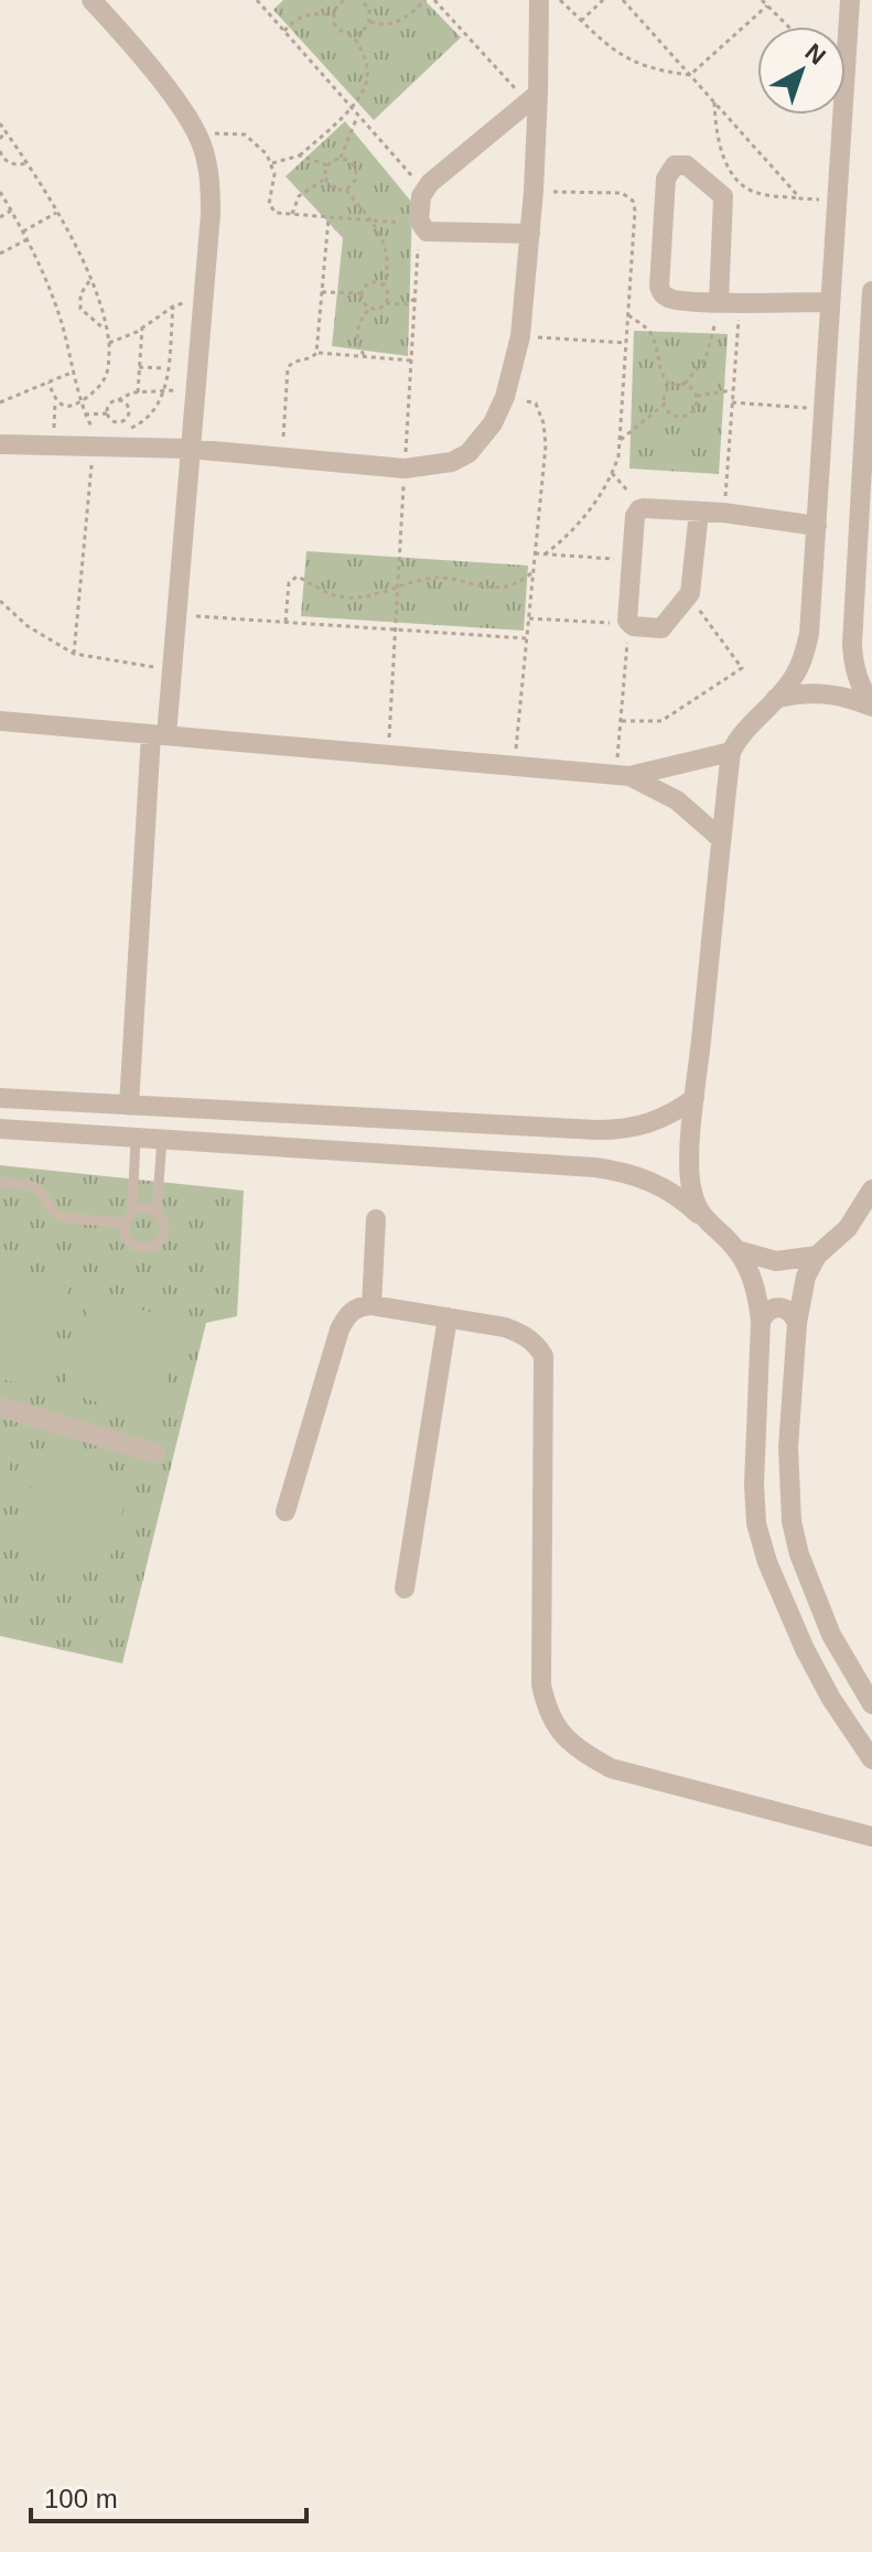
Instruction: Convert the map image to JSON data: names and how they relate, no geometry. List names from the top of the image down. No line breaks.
{"scale_bar":"100 m","north":"top right"}
